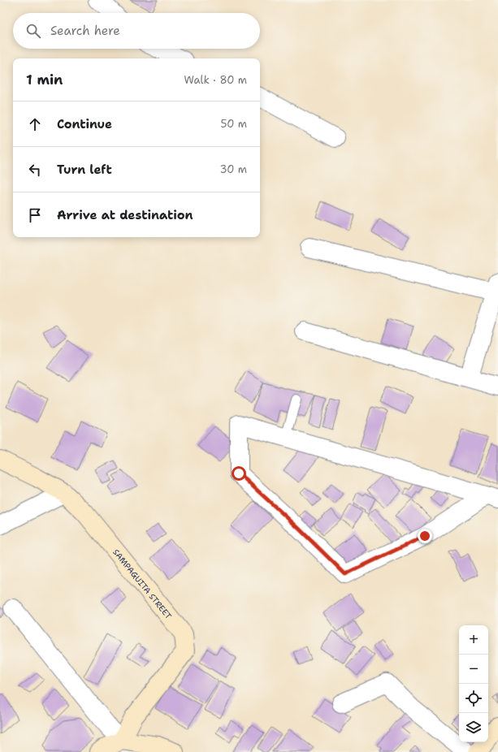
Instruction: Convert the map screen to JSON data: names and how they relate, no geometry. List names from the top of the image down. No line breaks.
{"streets":{"street":["SAMPAGUITA STREET"]},"page":{"search":"Search here","heading":["1 min","Walk · 80 m"],"list":[["Continue","50 m"],["Turn left","30 m"],"Arrive at destination"],"map_buttons":["+","−"]}}
